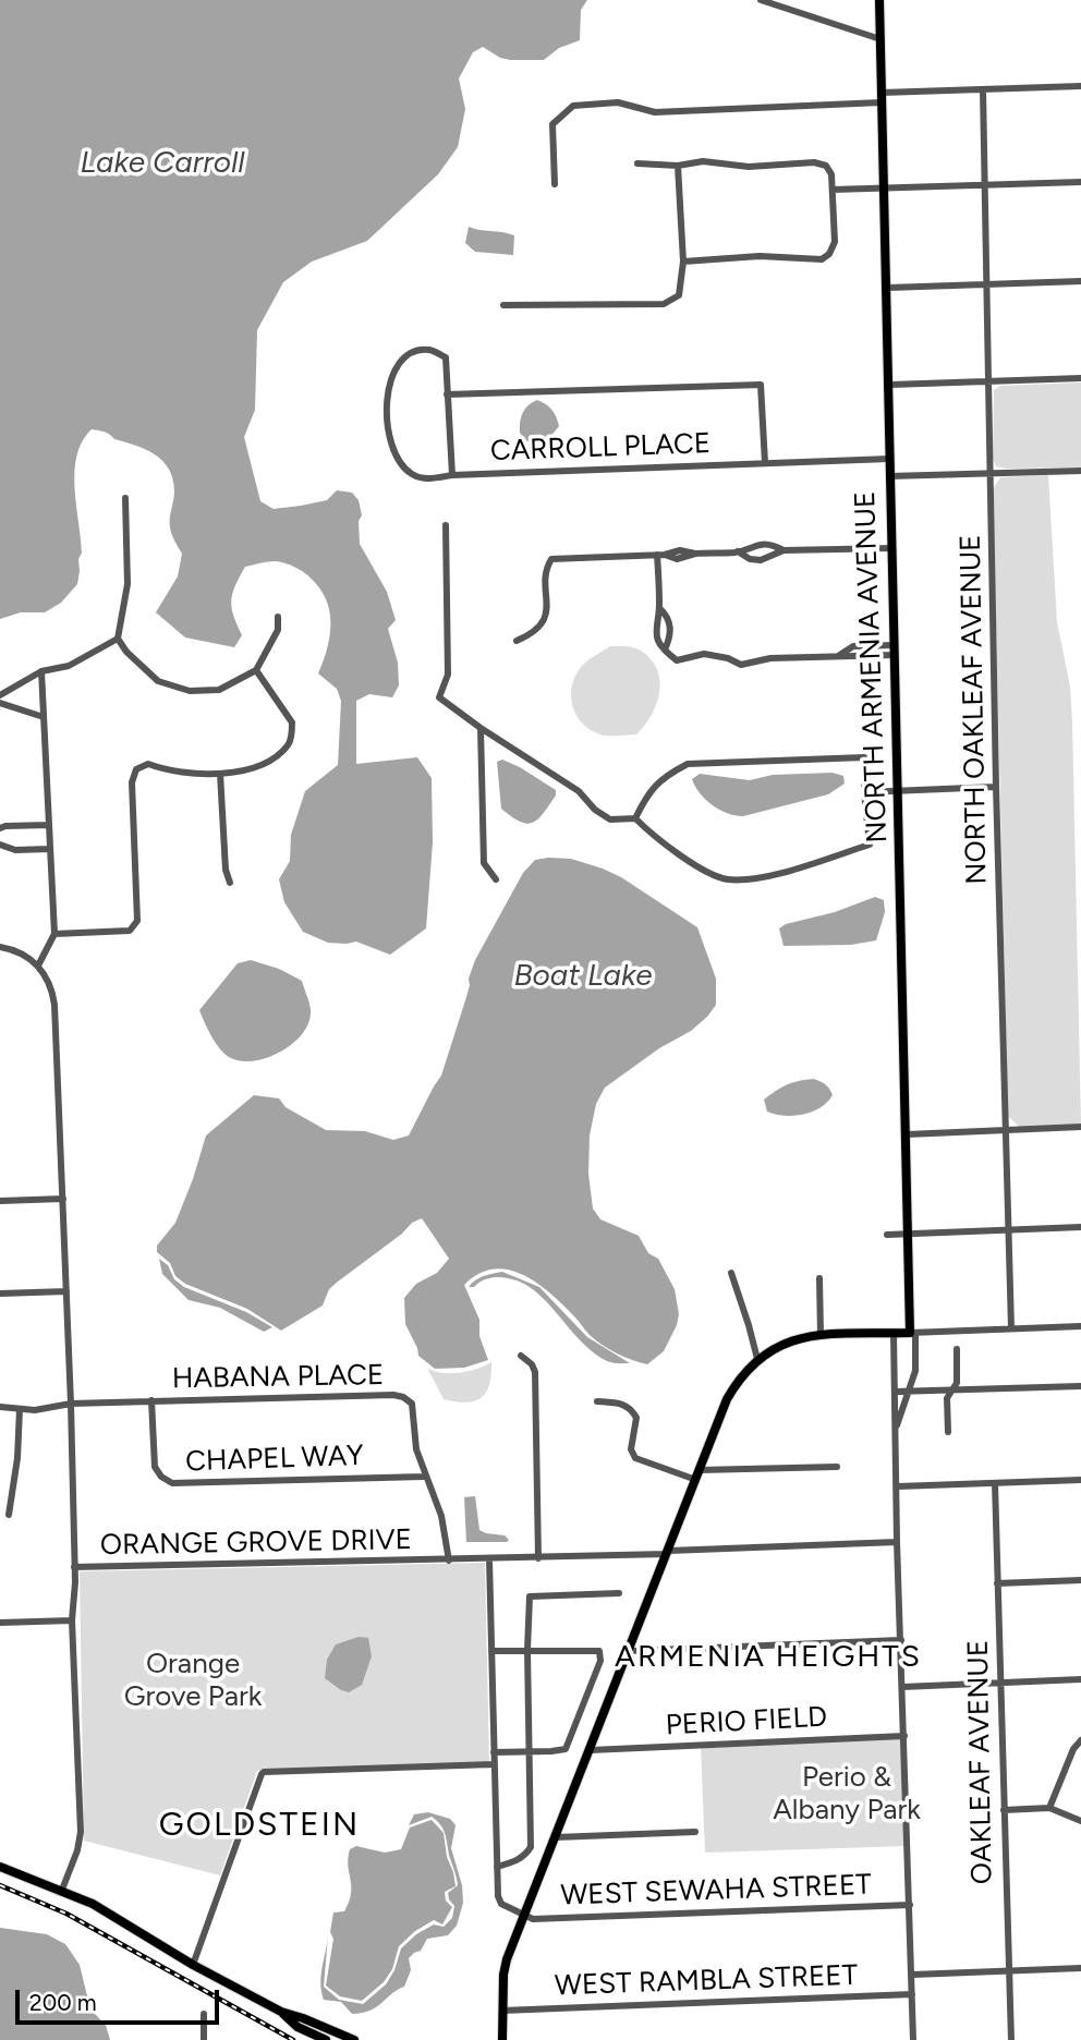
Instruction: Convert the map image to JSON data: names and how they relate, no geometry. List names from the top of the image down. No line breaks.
{"streets":{"main road":["NORTH ARMENIA AVENUE"],"street":["CARROLL PLACE","NORTH OAKLEAF AVENUE","HABANA PLACE","CHAPEL WAY","ORANGE GROVE DRIVE","PERIO FIELD","OAKLEAF AVENUE","WEST SEWAHA STREET","WEST RAMBLA STREET"]},"crossings":[["CARROLL PLACE","NORTH ARMENIA AVENUE"],["HABANA PLACE","CHAPEL WAY"],["HABANA PLACE","ORANGE GROVE DRIVE"]],"districts":["ARMENIA HEIGHTS","GOLDSTEIN"],"water":["Lake Carroll","Boat Lake"],"parks":["Orange Grove Park","Perio & Albany Park"],"scale_bar":"200 m"}
